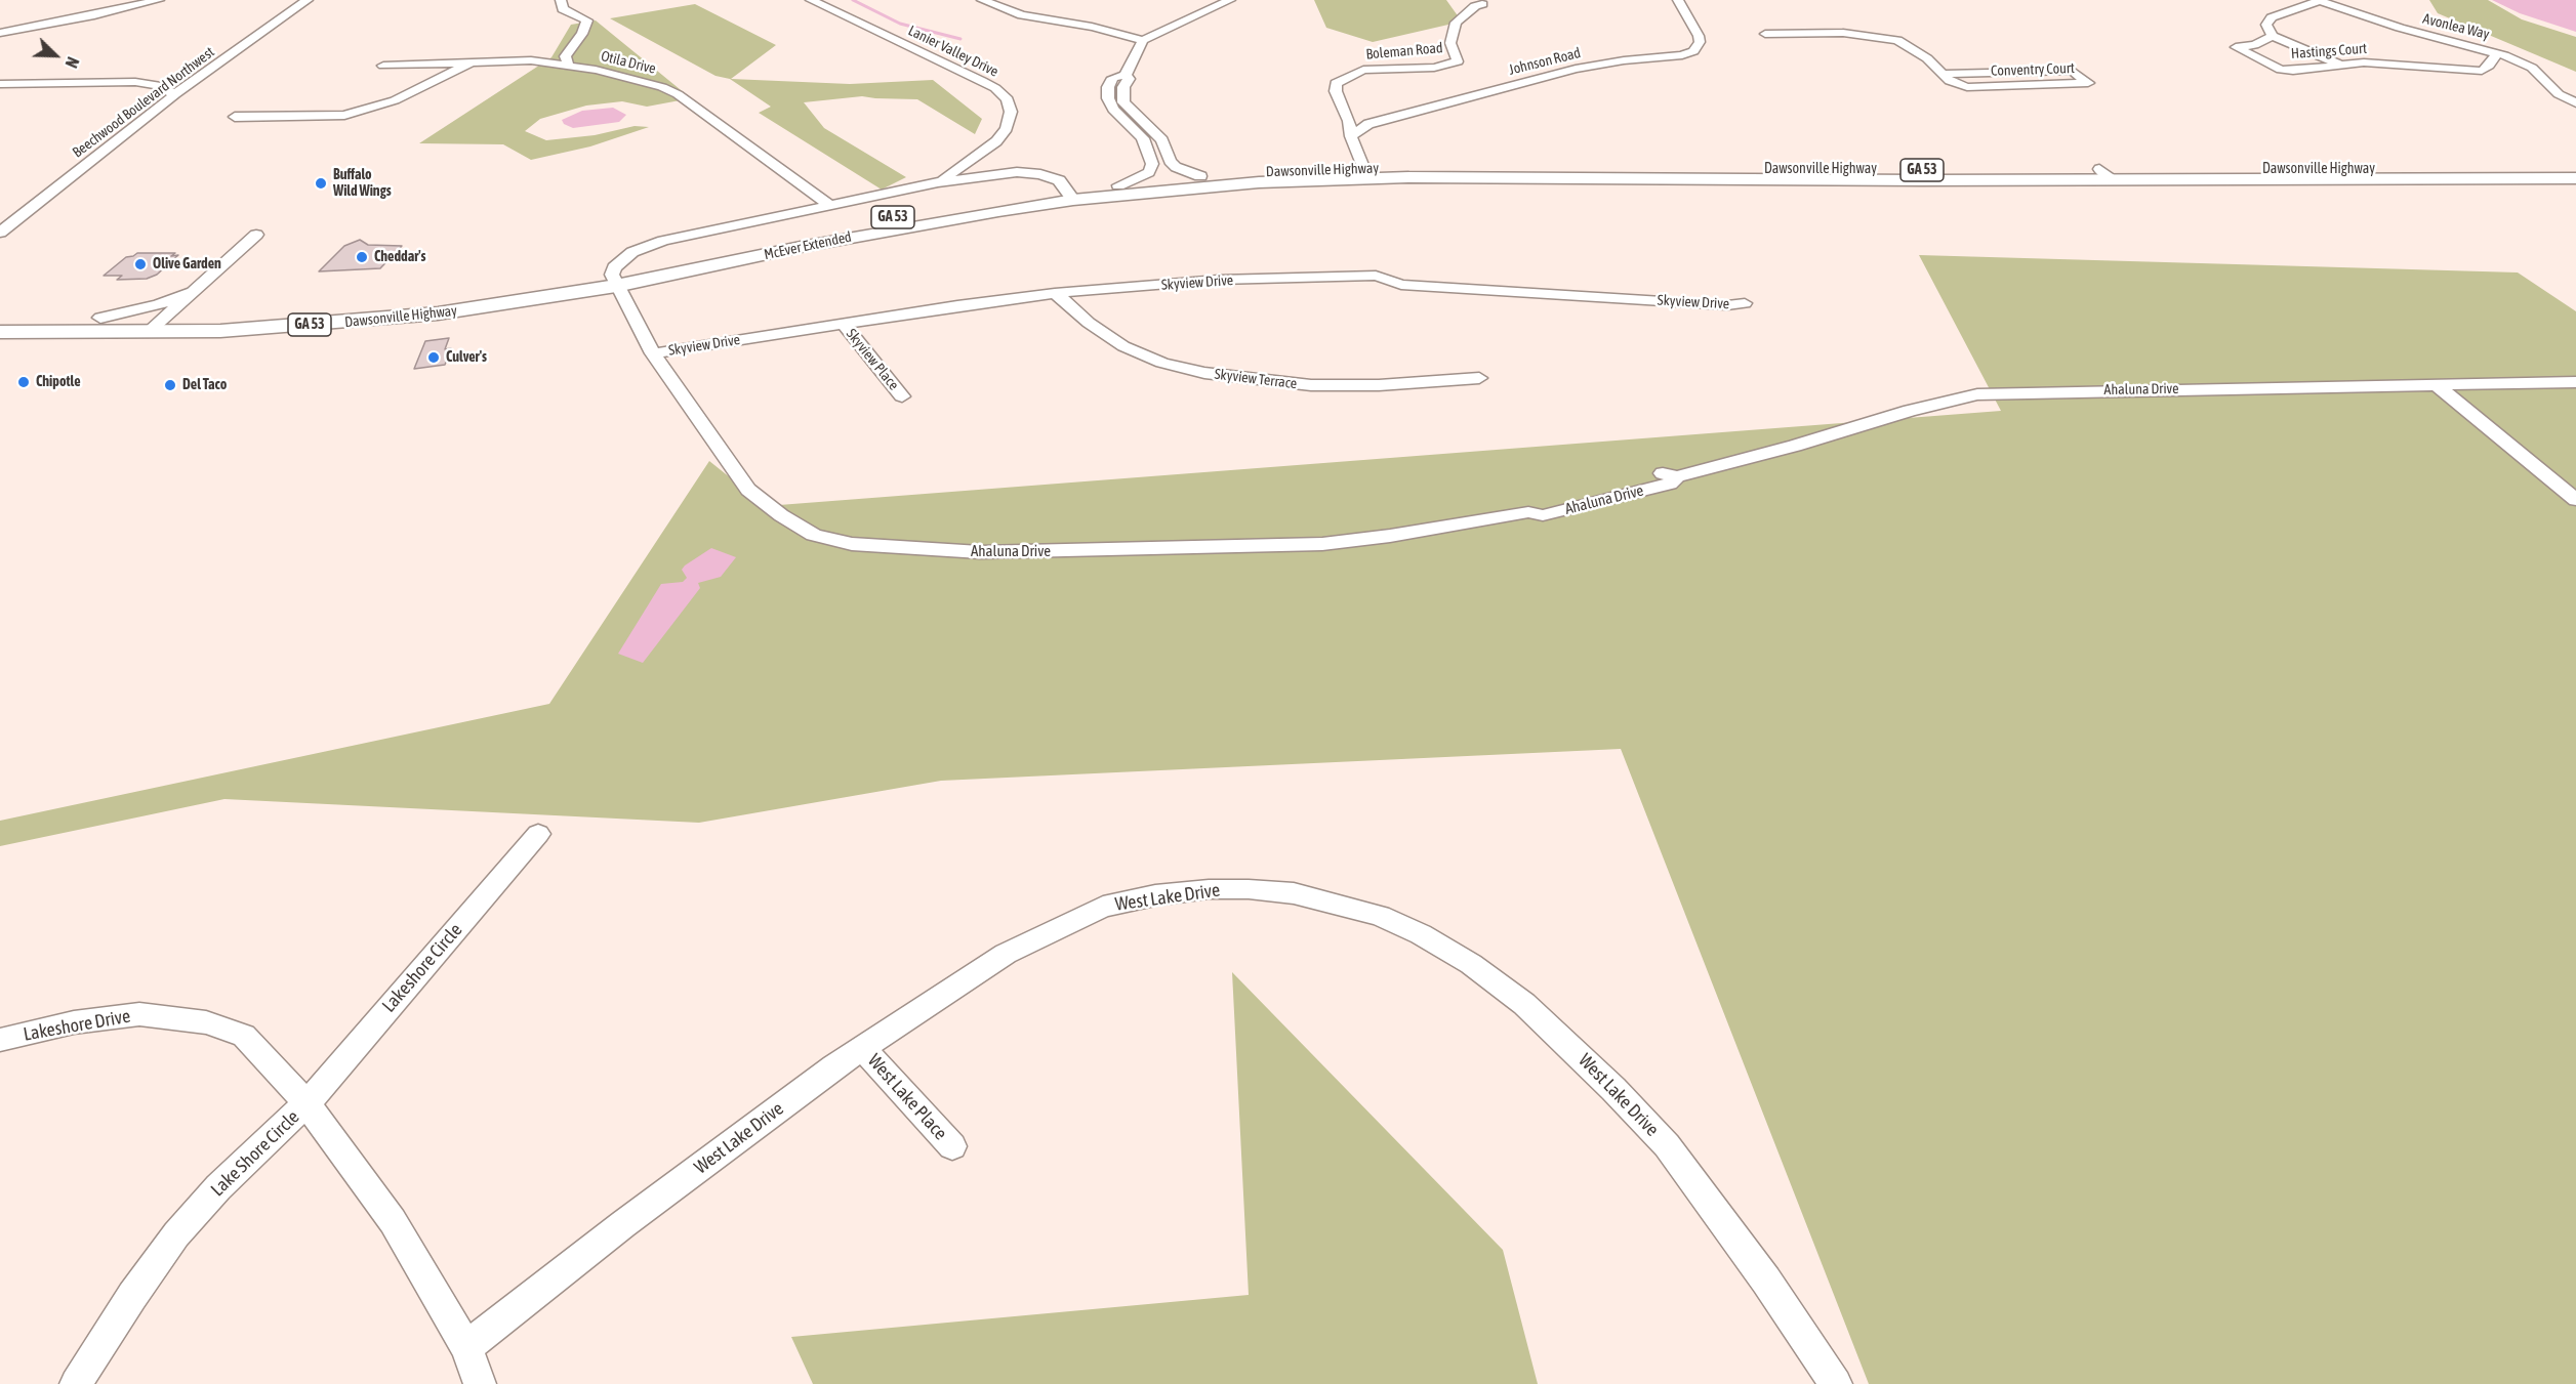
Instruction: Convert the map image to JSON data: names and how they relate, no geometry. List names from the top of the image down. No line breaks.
{"streets":{"main road":["Dawsonville Highway","GA 53","McEver Extended"],"street":["Avonlea Way","Lanier Valley Drive","Boleman Road","Hastings Court","Johnson Road","Otila Drive","Conventry Court","Beechwood Boulevard Northwest","Skyview Drive","Skyview Place","Skyview Terrace","Ahaluna Drive","West Lake Drive","Lakeshore Circle","Lakeshore Drive","West Lake Place","Lake Shore Circle"]},"crossings":[["Avonlea Way","Hastings Court"],["Boleman Road","Johnson Road"],["Boleman Road","Dawsonville Highway"],["Dawsonville Highway","McEver Extended"],["Dawsonville Highway","Ahaluna Drive"],["McEver Extended","Ahaluna Drive"],["Skyview Drive","Skyview Place"],["Skyview Drive","Skyview Terrace"],["Skyview Drive","Ahaluna Drive"],["West Lake Drive","West Lake Place"],["West Lake Drive","Lake Shore Circle"],["Lakeshore Circle","Lakeshore Drive"],["Lakeshore Circle","Lake Shore Circle"],["Lakeshore Drive","Lake Shore Circle"]],"places":["Buffalo Wild Wings","Cheddar's","Olive Garden","Culver's","Chipotle","Del Taco"],"north":"bottom right"}
